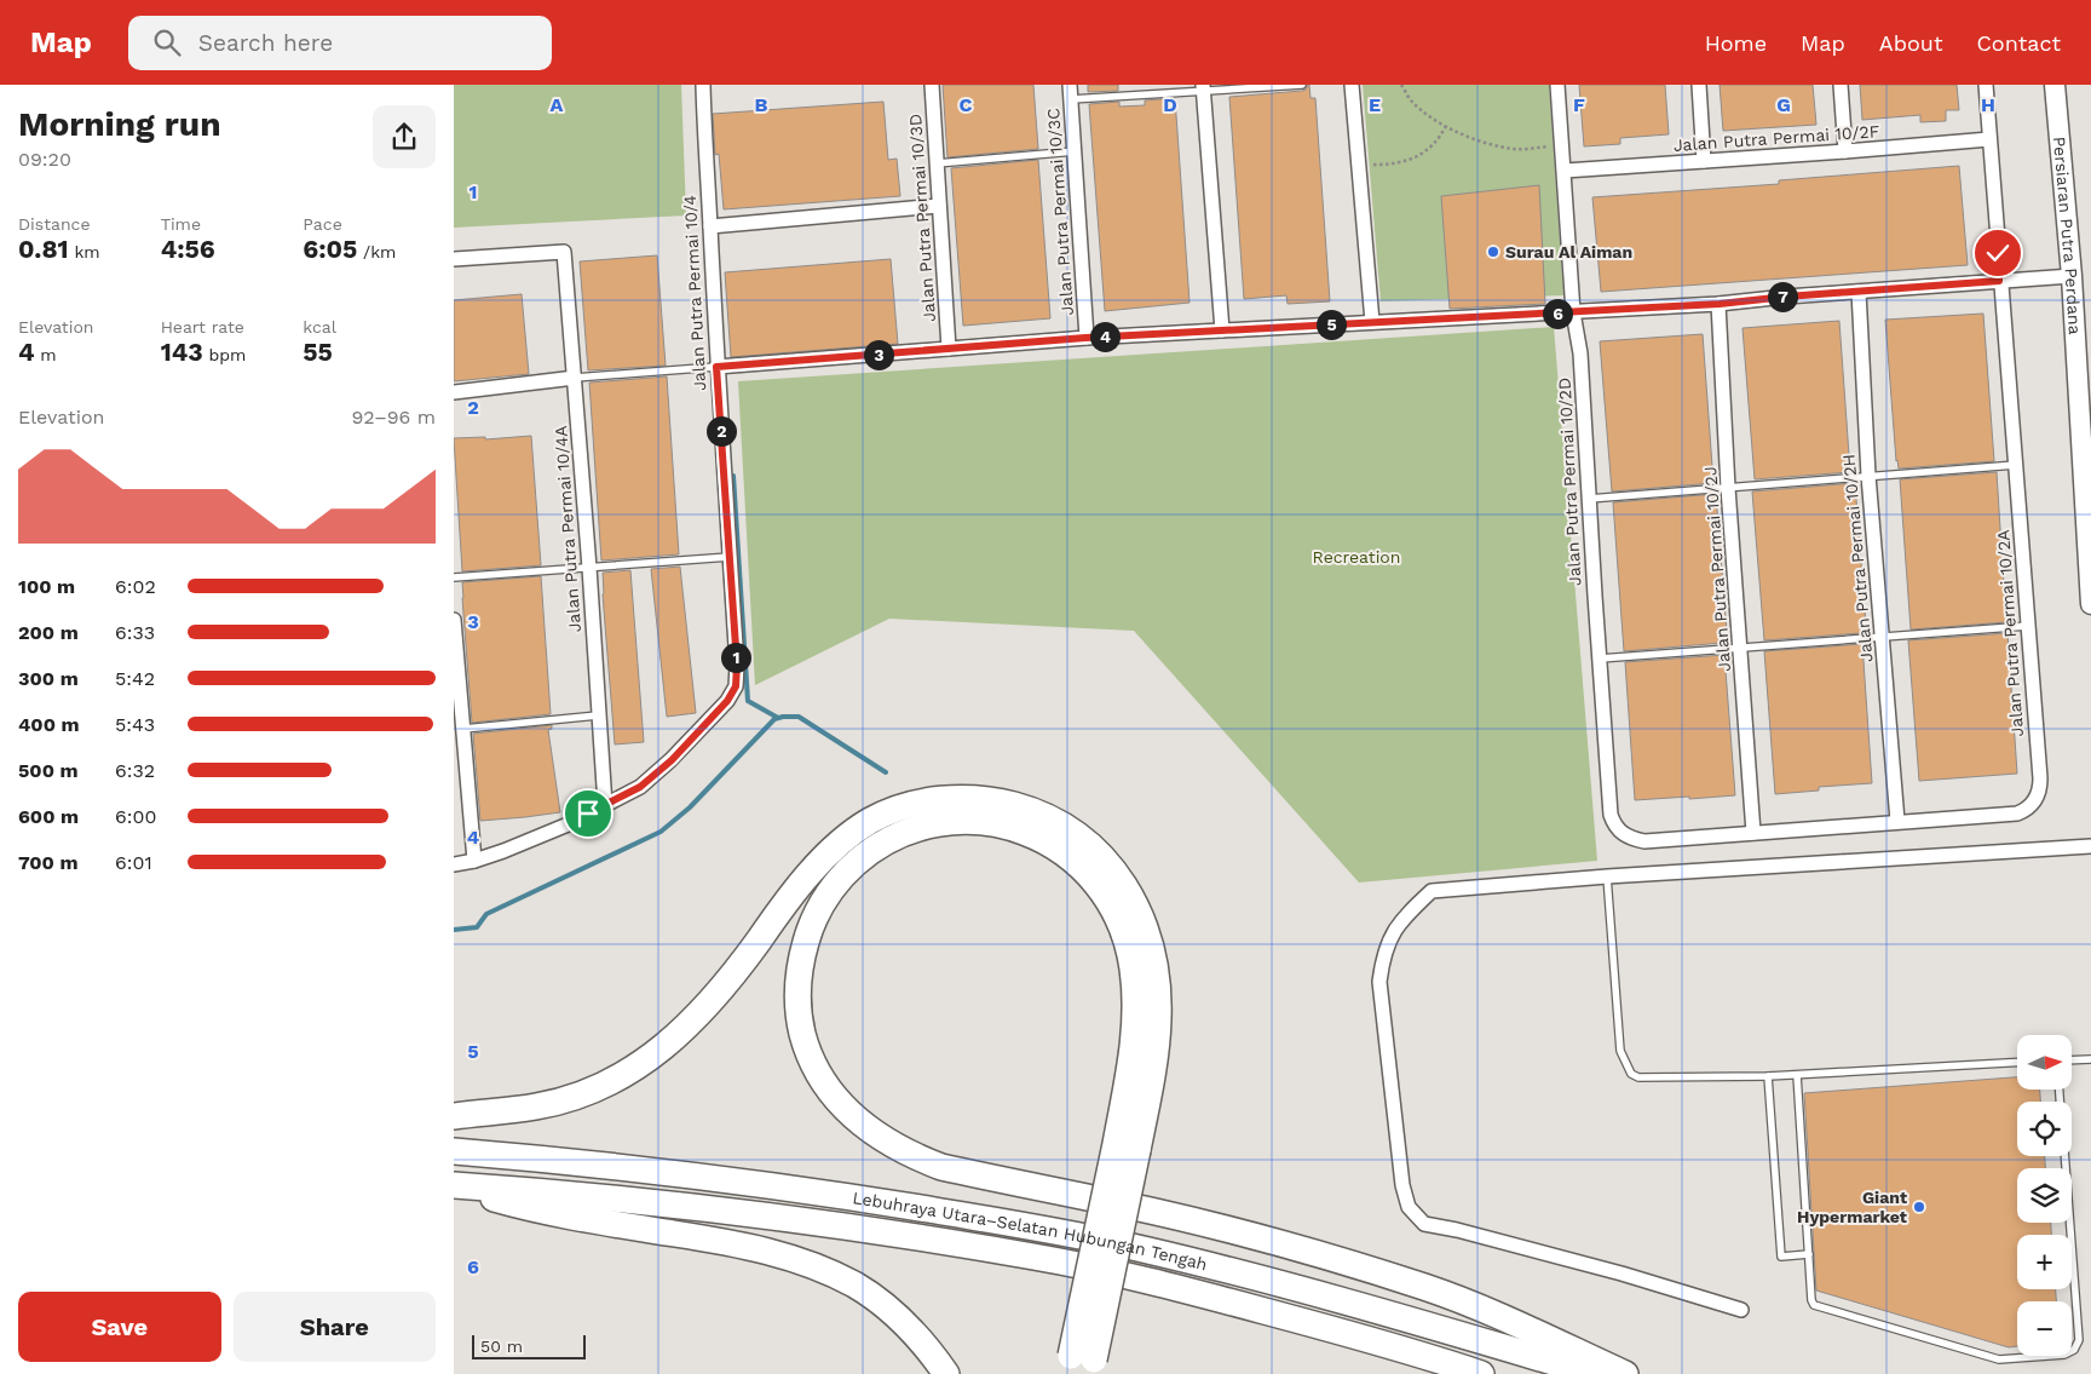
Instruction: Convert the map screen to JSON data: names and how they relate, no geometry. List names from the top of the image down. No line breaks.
{"streets":{"highway":["Lebuhraya Utara–Selatan Hubungan Tengah"],"main road":["Persiaran Putra Perdana"],"street":["Jalan Putra Permai 10/2F","Jalan Putra Permai 10/3C","Jalan Putra Permai 10/3D","Jalan Putra Permai 10/4","Jalan Putra Permai 10/2D","Jalan Putra Permai 10/4A","Jalan Putra Permai 10/2H","Jalan Putra Permai 10/2J","Jalan Putra Permai 10/2A"]},"crossings":[["Jalan Putra Permai 10/2F","Jalan Putra Permai 10/2D"],["Jalan Putra Permai 10/2F","Jalan Putra Permai 10/2A"],["Jalan Putra Permai 10/4","Jalan Putra Permai 10/4A"],["Jalan Putra Permai 10/2D","Jalan Putra Permai 10/2A"],["Jalan Putra Permai 10/2H","Jalan Putra Permai 10/2A"],["Jalan Putra Permai 10/2J","Jalan Putra Permai 10/2A"]],"parks":["Recreation"],"places":["Surau Al Aiman","Giant Hypermarket"],"scale_bar":"50 m","north":"right","page":{"header":"Map","search":"Search here","nav":["Home","Map","About","Contact"],"heading":["Morning run","09:20"],"stats":[["Distance","0.81 km"],["Time","4:56"],["Pace","6:05 /km"],["Elevation","4 m"],["Heart rate","143 bpm"],["kcal","55"]],"pins":["7","6","5","4","3","2","1"],"chart":["Elevation","92–96 m"],"list":[{"name":"100 m","note":"6:02"},{"name":"200 m","note":"6:33"},{"name":"300 m","note":"5:42"},{"name":"400 m","note":"5:43"},{"name":"500 m","note":"6:32"},{"name":"600 m","note":"6:00"},{"name":"700 m","note":"6:01"}],"map_buttons":["+","−"],"buttons":["Save","Share"],"scale":"50 m"},"grid":{"columns":["A","B","C","D","E","F","G","H"],"rows":["1","2","3","4","5","6"]}}
